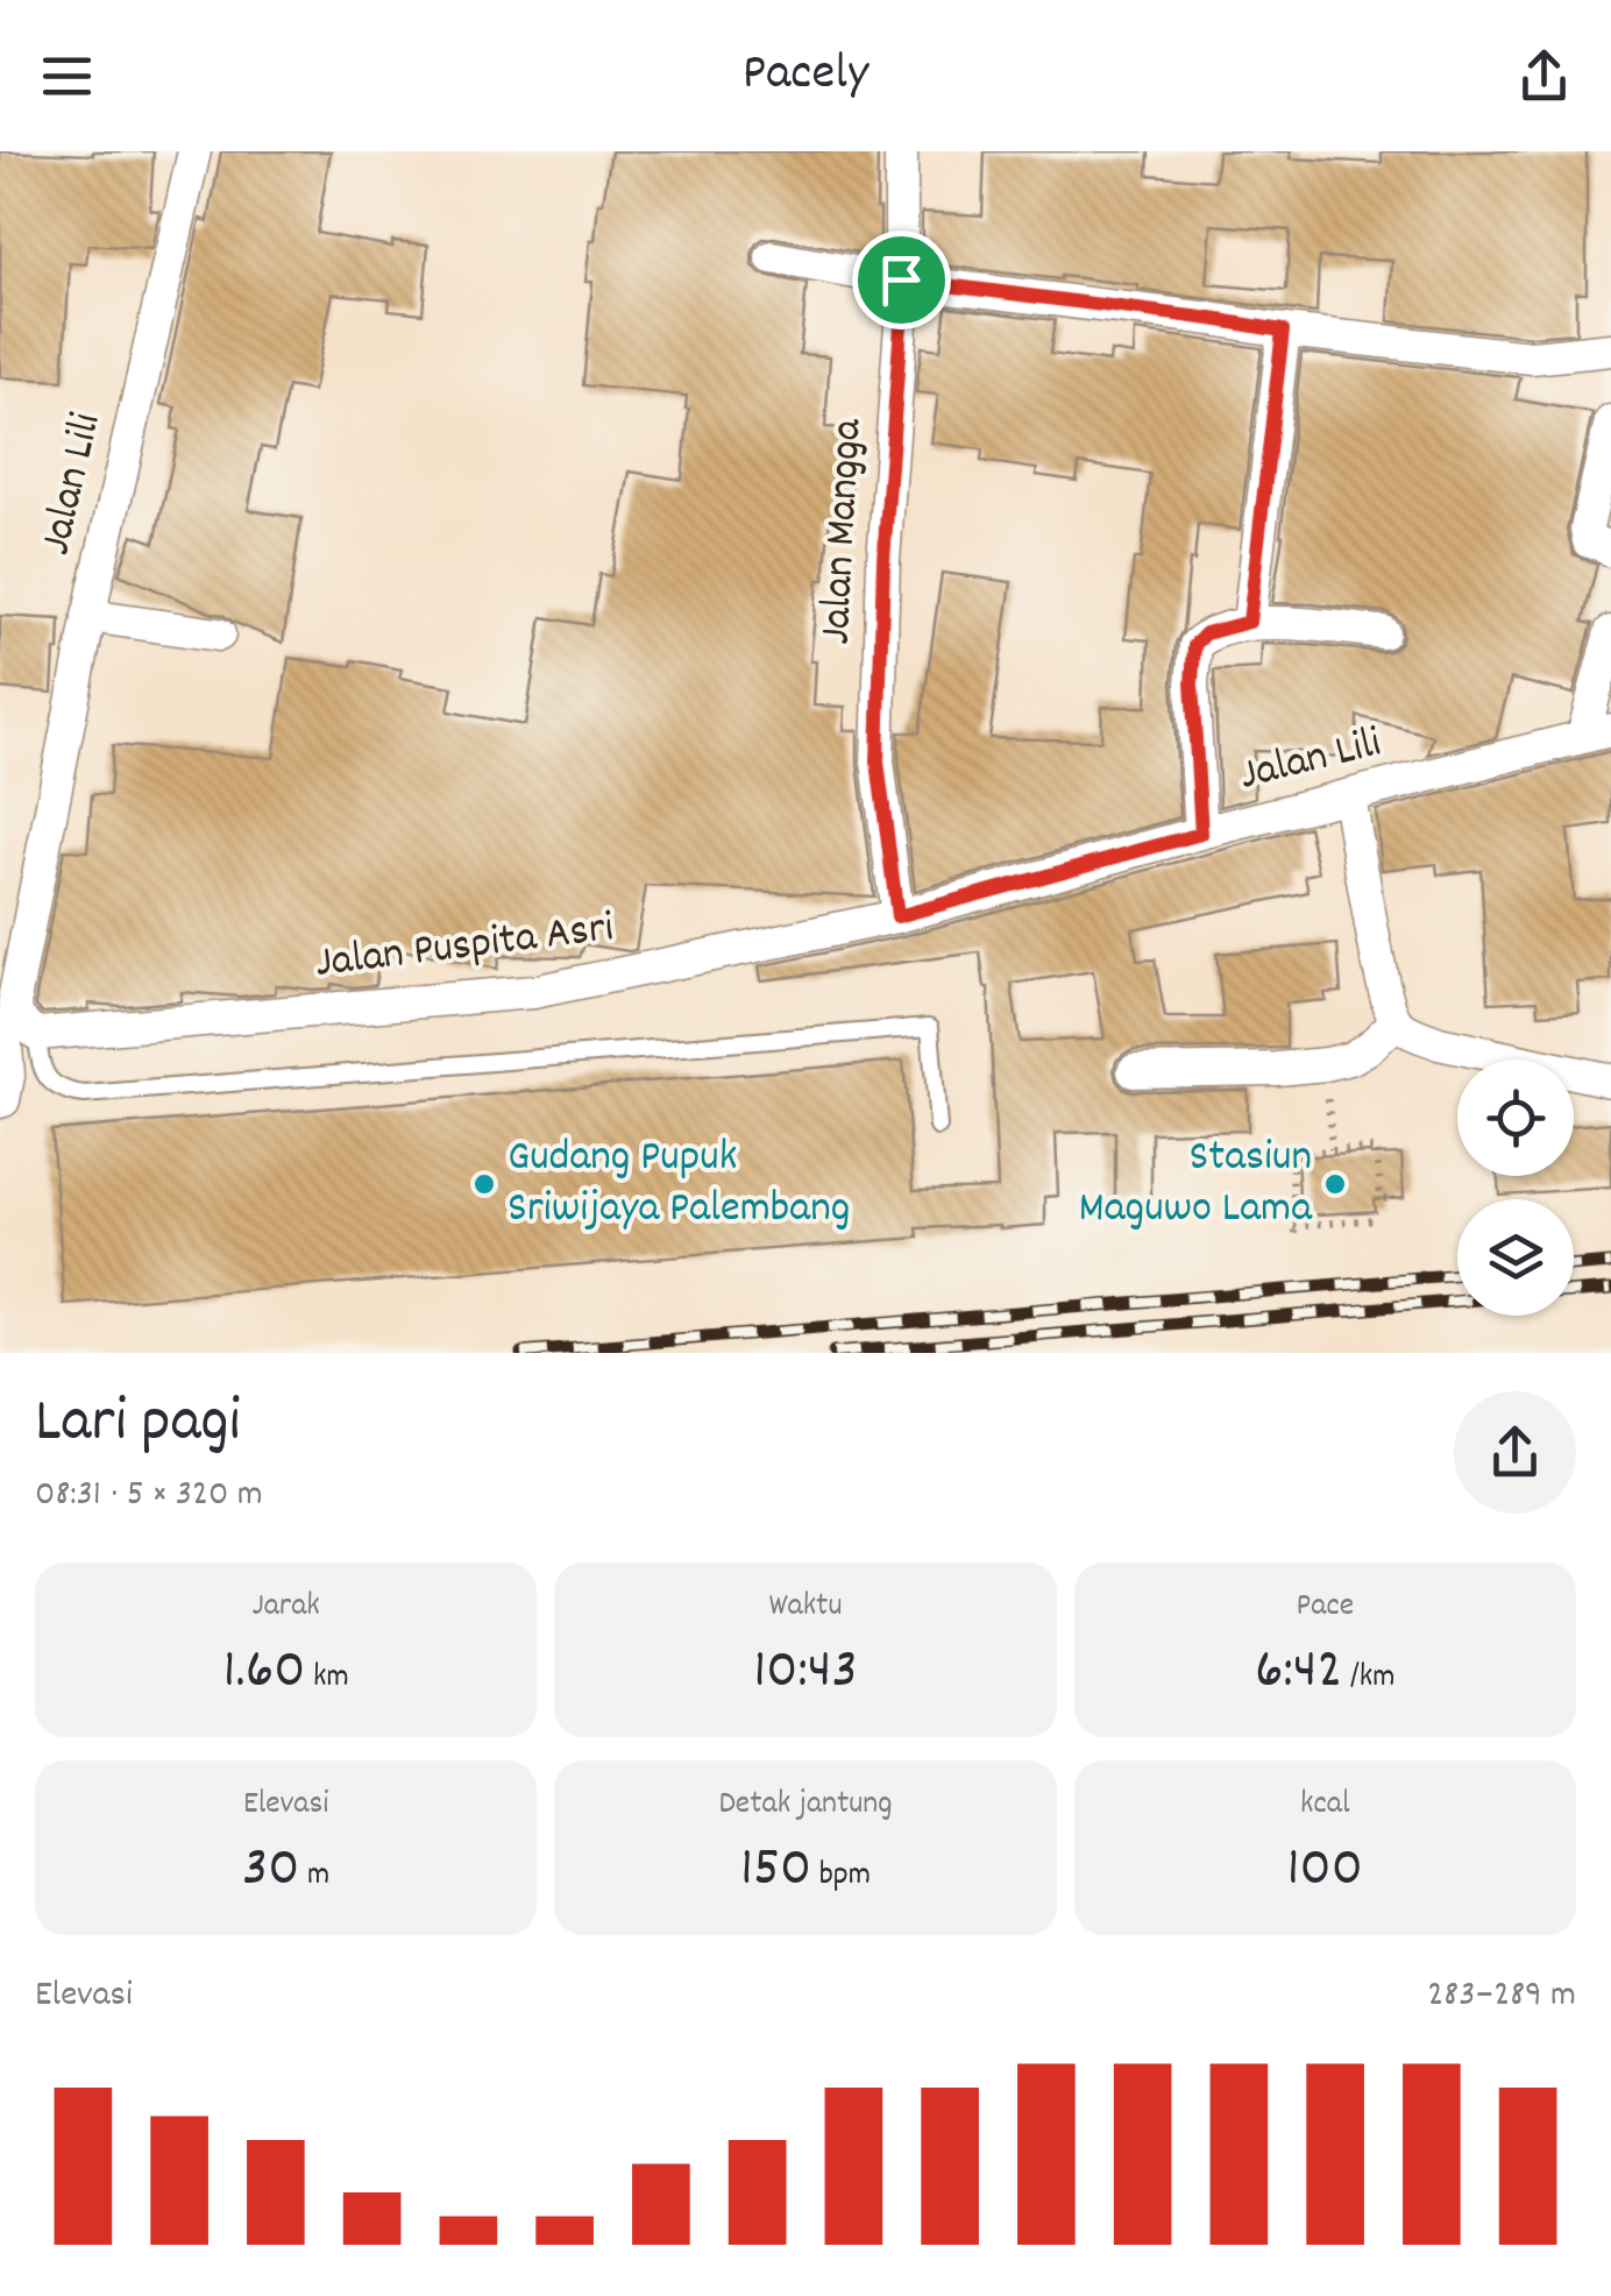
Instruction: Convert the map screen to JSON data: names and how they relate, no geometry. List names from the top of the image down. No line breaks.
{"streets":{"street":["Jalan Lili","Jalan Mangga","Jalan Puspita Asri"]},"crossings":[["Jalan Lili","Jalan Mangga"],["Jalan Lili","Jalan Puspita Asri"],["Jalan Mangga","Jalan Puspita Asri"]],"places":["Gudang Pupuk Sriwijaya Palembang","Stasiun Maguwo Lama"],"page":{"header":"Pacely","heading":["Lari pagi","08:31 · 5 × 320 m"],"stats":[["Jarak","1.60 km"],["Waktu","10:43"],["Pace","6:42 /km"],["Elevasi","30 m"],["Detak jantung","150 bpm"],["kcal","100"]],"chart":["Elevasi","283–289 m"]}}
